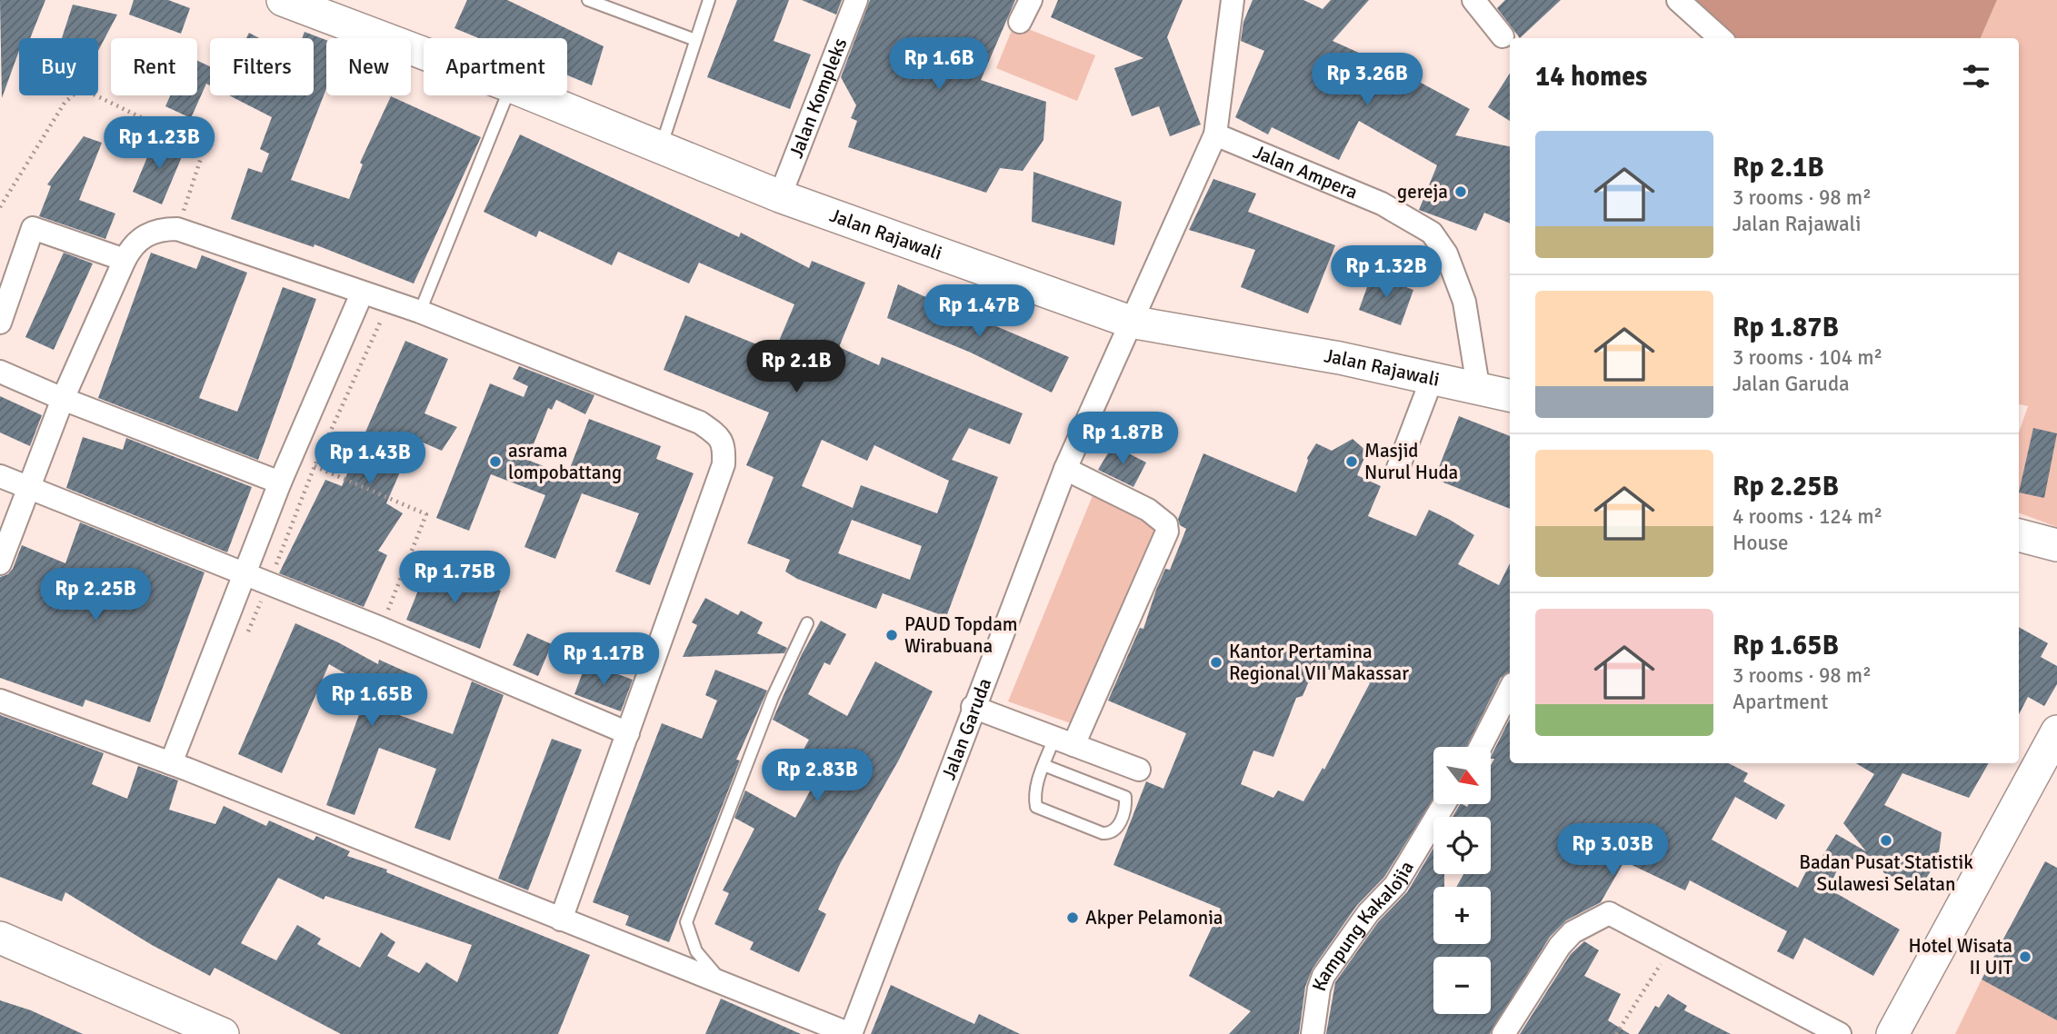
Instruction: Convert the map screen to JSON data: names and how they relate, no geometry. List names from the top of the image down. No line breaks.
{"streets":{"main road":["Jalan Rajawali"],"street":["Jalan Kompleks","Jalan Ampera","Jalan Garuda","Kampung Kakalojia"]},"crossings":[["Jalan Kompleks","Jalan Rajawali"],["Jalan Ampera","Jalan Rajawali"],["Jalan Rajawali","Jalan Garuda"]],"places":["gereja","asrama lompobattang","Masjid Nurul Huda","PAUD Topdam Wirabuana","Kantor Pertamina Regional VII Makassar","Badan Pusat Statistik Sulawesi Selatan","Akper Pelamonia","Hotel Wisata II UIT"],"north":"bottom right","page":{"price":["Rp 1.6B","Rp 3.26B","Rp 1.23B","Rp 1.32B","Rp 1.47B","Rp 2.1B","Rp 1.87B","Rp 1.43B","Rp 1.75B","Rp 2.25B","Rp 1.17B","Rp 1.65B","Rp 2.83B","Rp 3.03B"],"chip":["Buy","Rent","Filters","New","Apartment"],"heading":"14 homes","list":[{"name":"Rp 2.1B","note":"3 rooms · 98 m² · Jalan Rajawali"},{"name":"Rp 1.87B","note":"3 rooms · 104 m² · Jalan Garuda"},{"name":"Rp 2.25B","note":"4 rooms · 124 m² · House"},{"name":"Rp 1.65B","note":"3 rooms · 98 m² · Apartment"}],"map_buttons":["+","−"]}}
